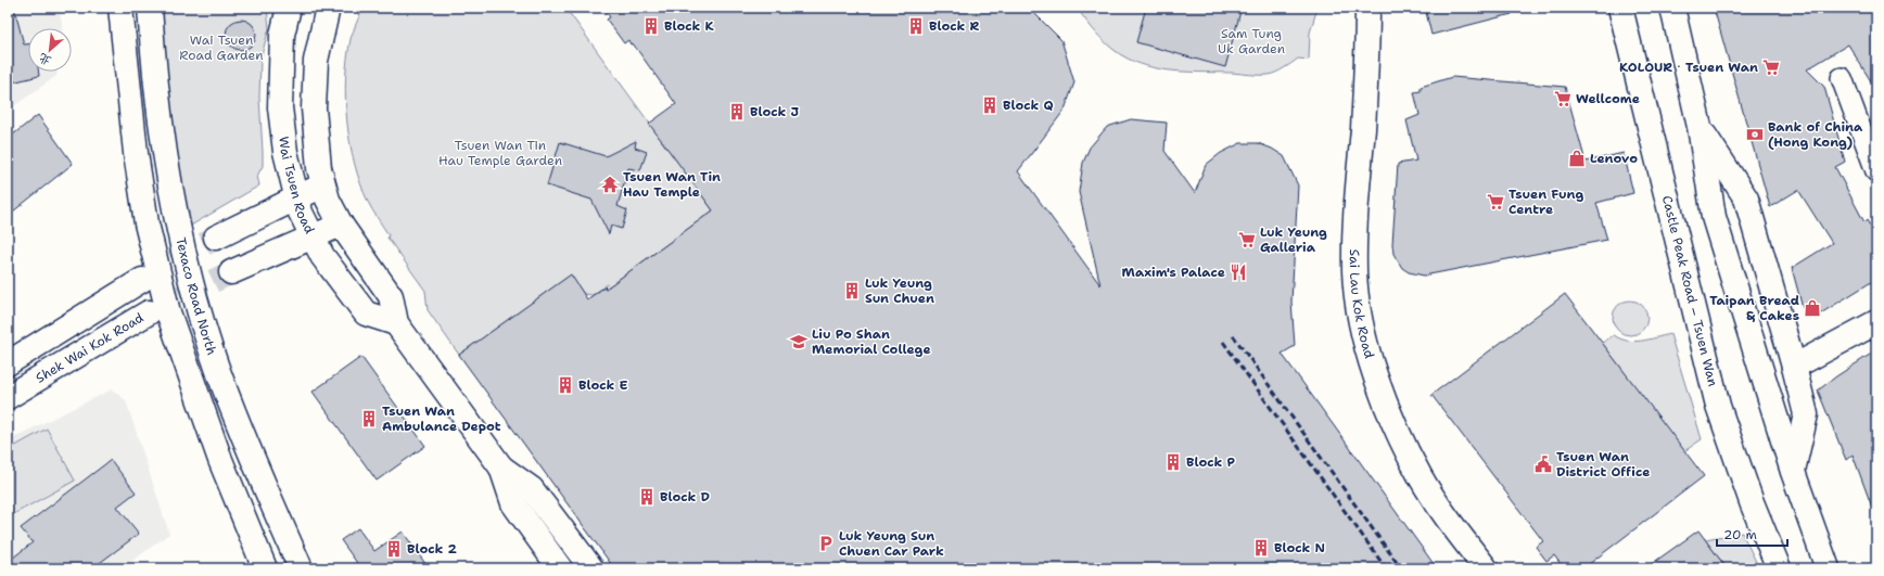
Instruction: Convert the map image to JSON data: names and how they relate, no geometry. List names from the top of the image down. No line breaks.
{"streets":{"main road":["Wai Tsuen Road","Castle Peak Road – Tsuen Wan","Texaco Road North","Sai Lau Kok Road","Shek Wai Kok Road"]},"parks":["Sam Tung Uk Garden","Wai Tsuen Road Garden","Tsuen Wan Tin Hau Temple Garden"],"places":{"building":["Block K","Block R","Block Q","Block J","Luk Yeung Sun Chuen","Block E","Tsuen Wan Ambulance Depot","Block P","Block D","Block N","Block 2"],"supermarket":["KOLOUR‧Tsuen Wan","Wellcome","Tsuen Fung Centre","Luk Yeung Galleria"],"bank":["Bank of China (Hong Kong)"],"shop":["Lenovo","Taipan Bread & Cakes"],"temple":["Tsuen Wan Tin Hau Temple"],"restaurant":["Maxim's Palace"],"school or university":["Liu Po Shan Memorial College"],"public building":["Tsuen Wan District Office"],"parking":["Luk Yeung Sun Chuen Car Park"]},"scale_bar":"20 m","north":"bottom left"}
